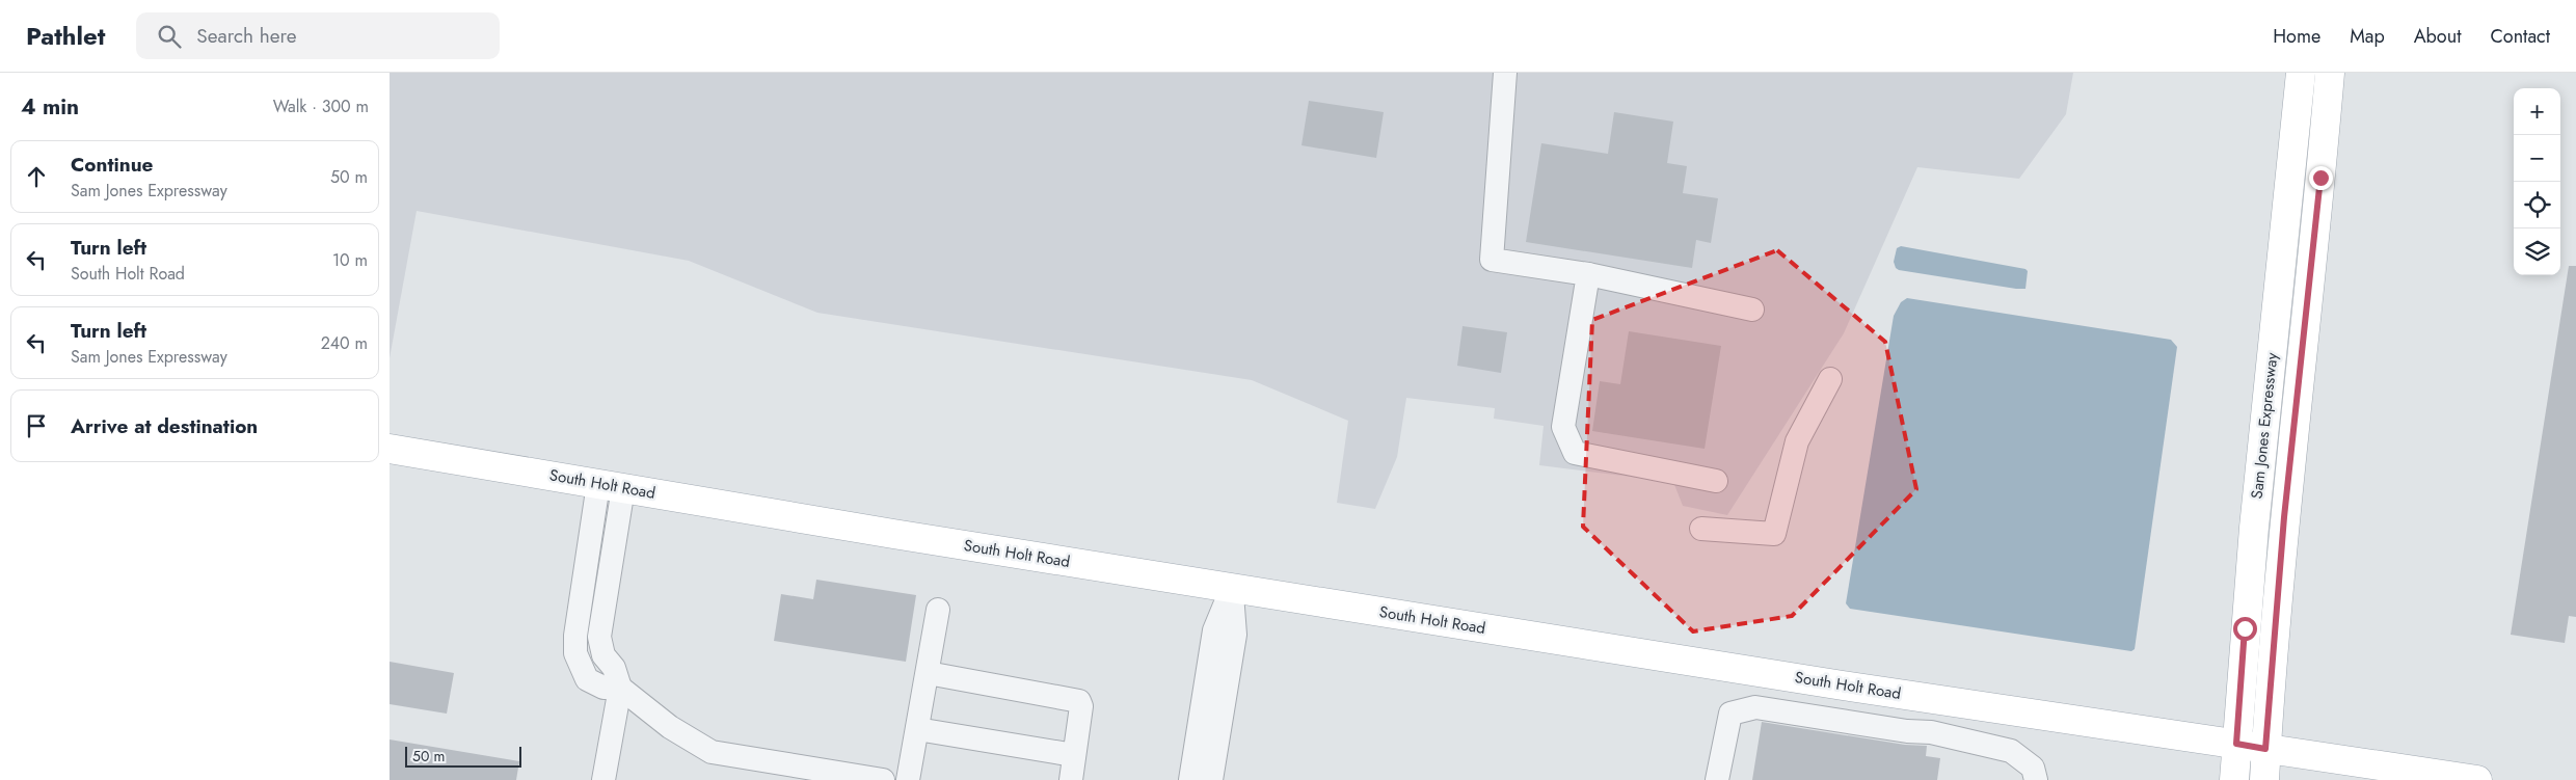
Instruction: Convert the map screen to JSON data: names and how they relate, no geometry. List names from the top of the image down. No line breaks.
{"streets":{"main road":["Sam Jones Expressway","South Holt Road"]},"crossings":[["Sam Jones Expressway","South Holt Road"]],"scale_bar":"50 m","page":{"header":"Pathlet","search":"Search here","nav":["Home","Map","About","Contact"],"heading":["4 min","Walk · 300 m"],"map_buttons":["+","−"],"list":[["Continue","Sam Jones Expressway","50 m"],["Turn left","South Holt Road","10 m"],["Turn left","Sam Jones Expressway","240 m"],"Arrive at destination"],"scale":"50 m"}}
